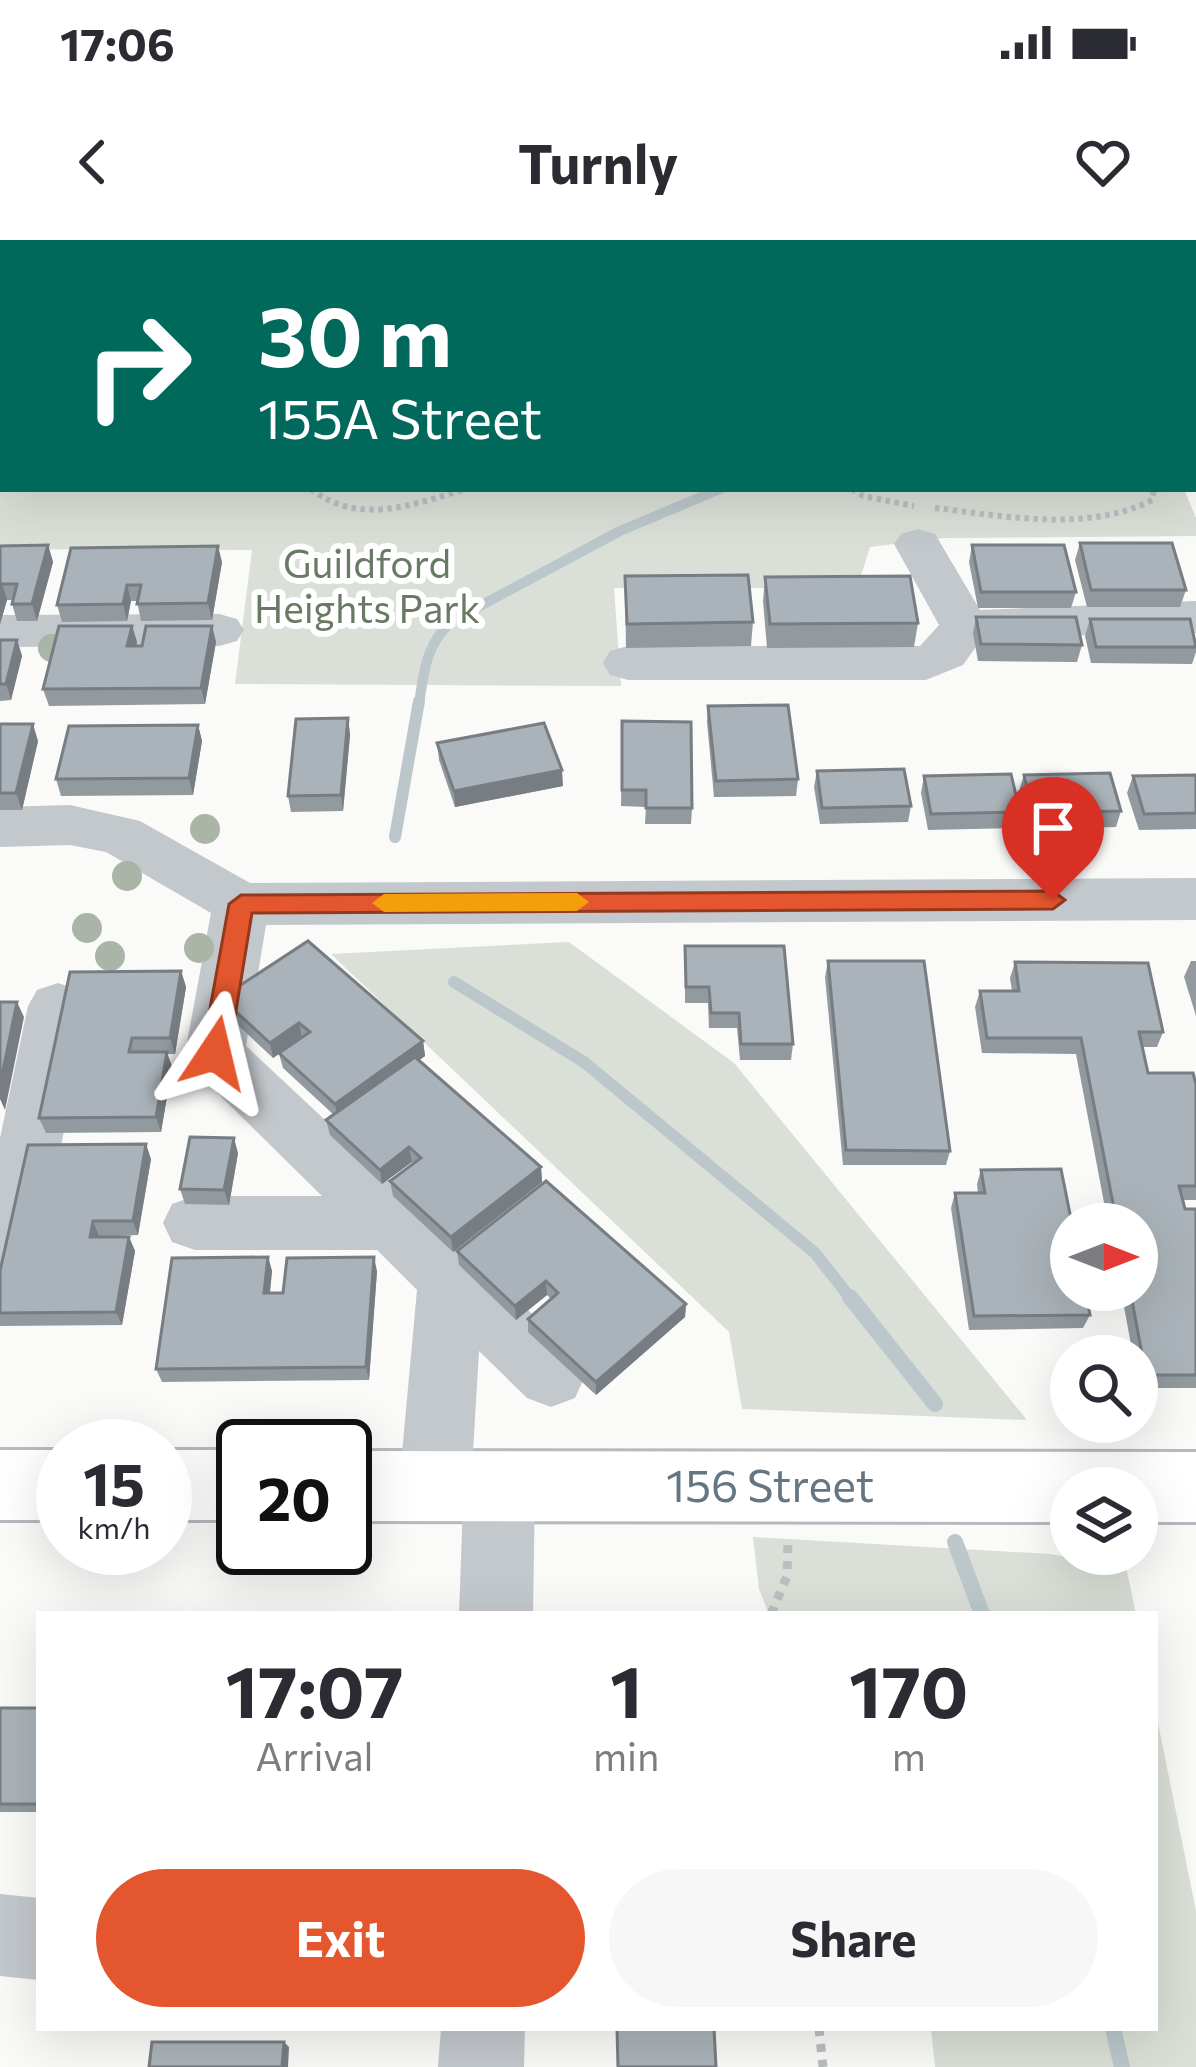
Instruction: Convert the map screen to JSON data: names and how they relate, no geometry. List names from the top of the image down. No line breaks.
{"streets":{"main road":["156 Street"]},"parks":["Guildford Heights Park"],"north":"right","page":{"status":"17:06","header":"Turnly","turn":["30 m","155A Street"],"speed":"15 km/h","limit":"20","eta":["17:07","Arrival","1","min","170","m"],"buttons":["Exit","Share"]}}
